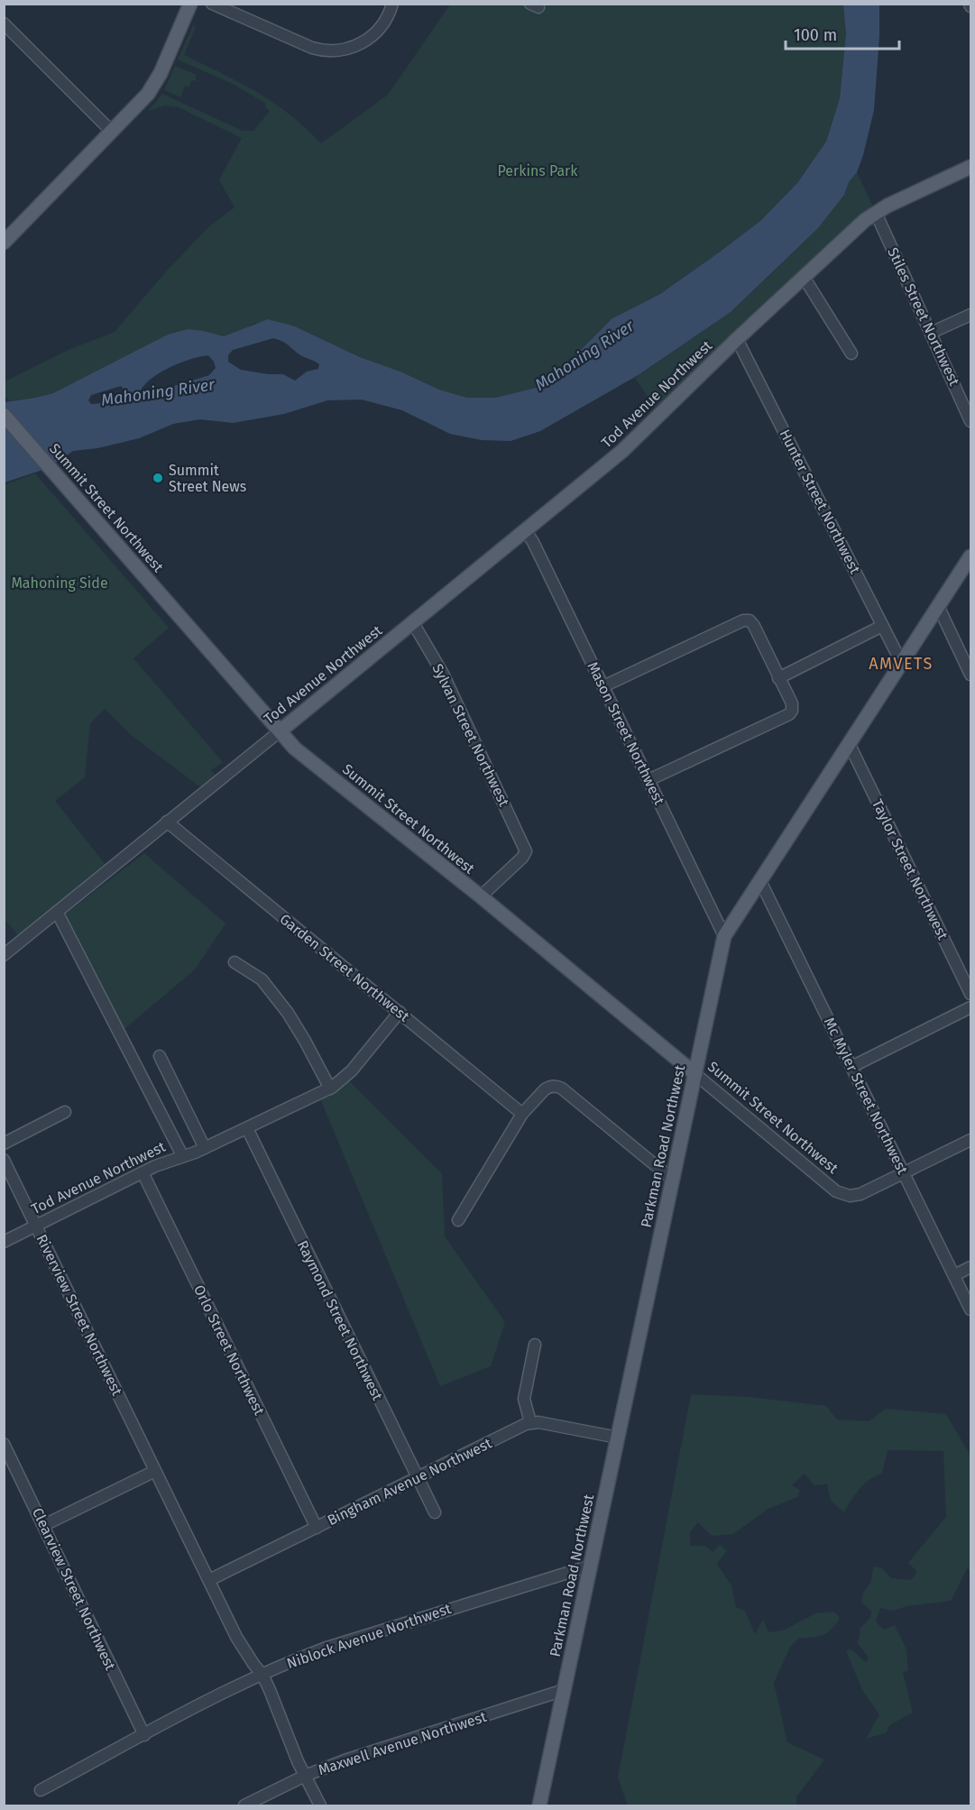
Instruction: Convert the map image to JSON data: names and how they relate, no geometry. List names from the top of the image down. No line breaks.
{"streets":{"main road":["Tod Avenue Northwest","Summit Street Northwest","Parkman Road Northwest"],"street":["Stiles Street Northwest","Hunter Street Northwest","Mason Street Northwest","Sylvan Street Northwest","Taylor Street Northwest","Garden Street Northwest","Mc Myler Street Northwest","Riverview Street Northwest","Raymond Street Northwest","Orlo Street Northwest","Bingham Avenue Northwest","Clearview Street Northwest","Niblock Avenue Northwest","Maxwell Avenue Northwest"]},"crossings":[["Stiles Street Northwest","Tod Avenue Northwest"],["Tod Avenue Northwest","Hunter Street Northwest"],["Tod Avenue Northwest","Summit Street Northwest"],["Tod Avenue Northwest","Mason Street Northwest"],["Tod Avenue Northwest","Sylvan Street Northwest"],["Tod Avenue Northwest","Garden Street Northwest"],["Tod Avenue Northwest","Riverview Street Northwest"],["Tod Avenue Northwest","Orlo Street Northwest"],["Hunter Street Northwest","Parkman Road Northwest"],["Summit Street Northwest","Sylvan Street Northwest"],["Summit Street Northwest","Mc Myler Street Northwest"],["Summit Street Northwest","Parkman Road Northwest"],["Mason Street Northwest","Parkman Road Northwest"],["Taylor Street Northwest","Parkman Road Northwest"],["Mc Myler Street Northwest","Parkman Road Northwest"],["Parkman Road Northwest","Niblock Avenue Northwest"],["Parkman Road Northwest","Maxwell Avenue Northwest"],["Riverview Street Northwest","Bingham Avenue Northwest"],["Raymond Street Northwest","Bingham Avenue Northwest"],["Orlo Street Northwest","Bingham Avenue Northwest"],["Clearview Street Northwest","Niblock Avenue Northwest"]],"districts":["AMVETS"],"water":["Mahoning River"],"parks":["Perkins Park","Mahoning Side"],"places":["Summit Street News"],"scale_bar":"100 m"}
